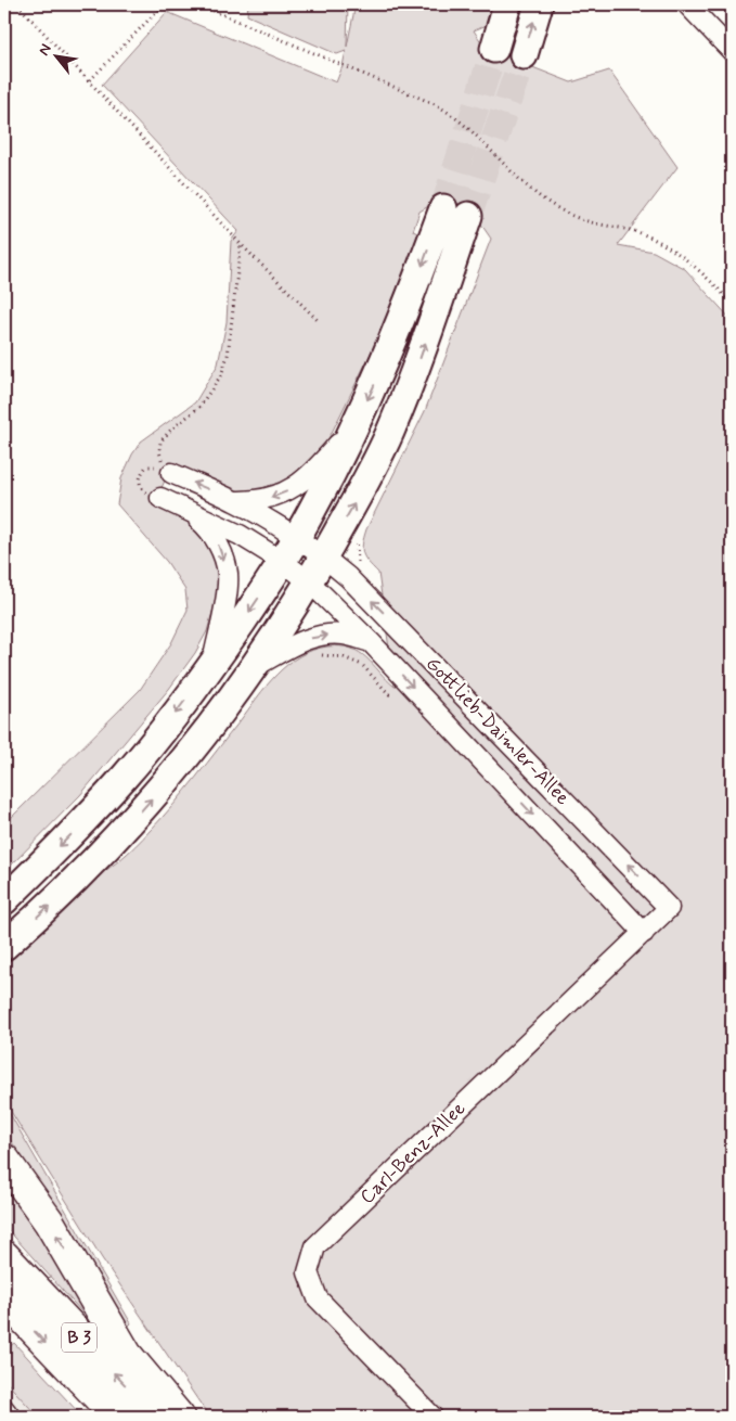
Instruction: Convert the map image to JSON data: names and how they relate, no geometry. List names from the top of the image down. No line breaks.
{"streets":{"highway":["B 3"],"street":["Gottlieb-Daimler-Allee","Carl-Benz-Allee"]},"crossings":[["Gottlieb-Daimler-Allee","Carl-Benz-Allee"]],"north":"top left"}
